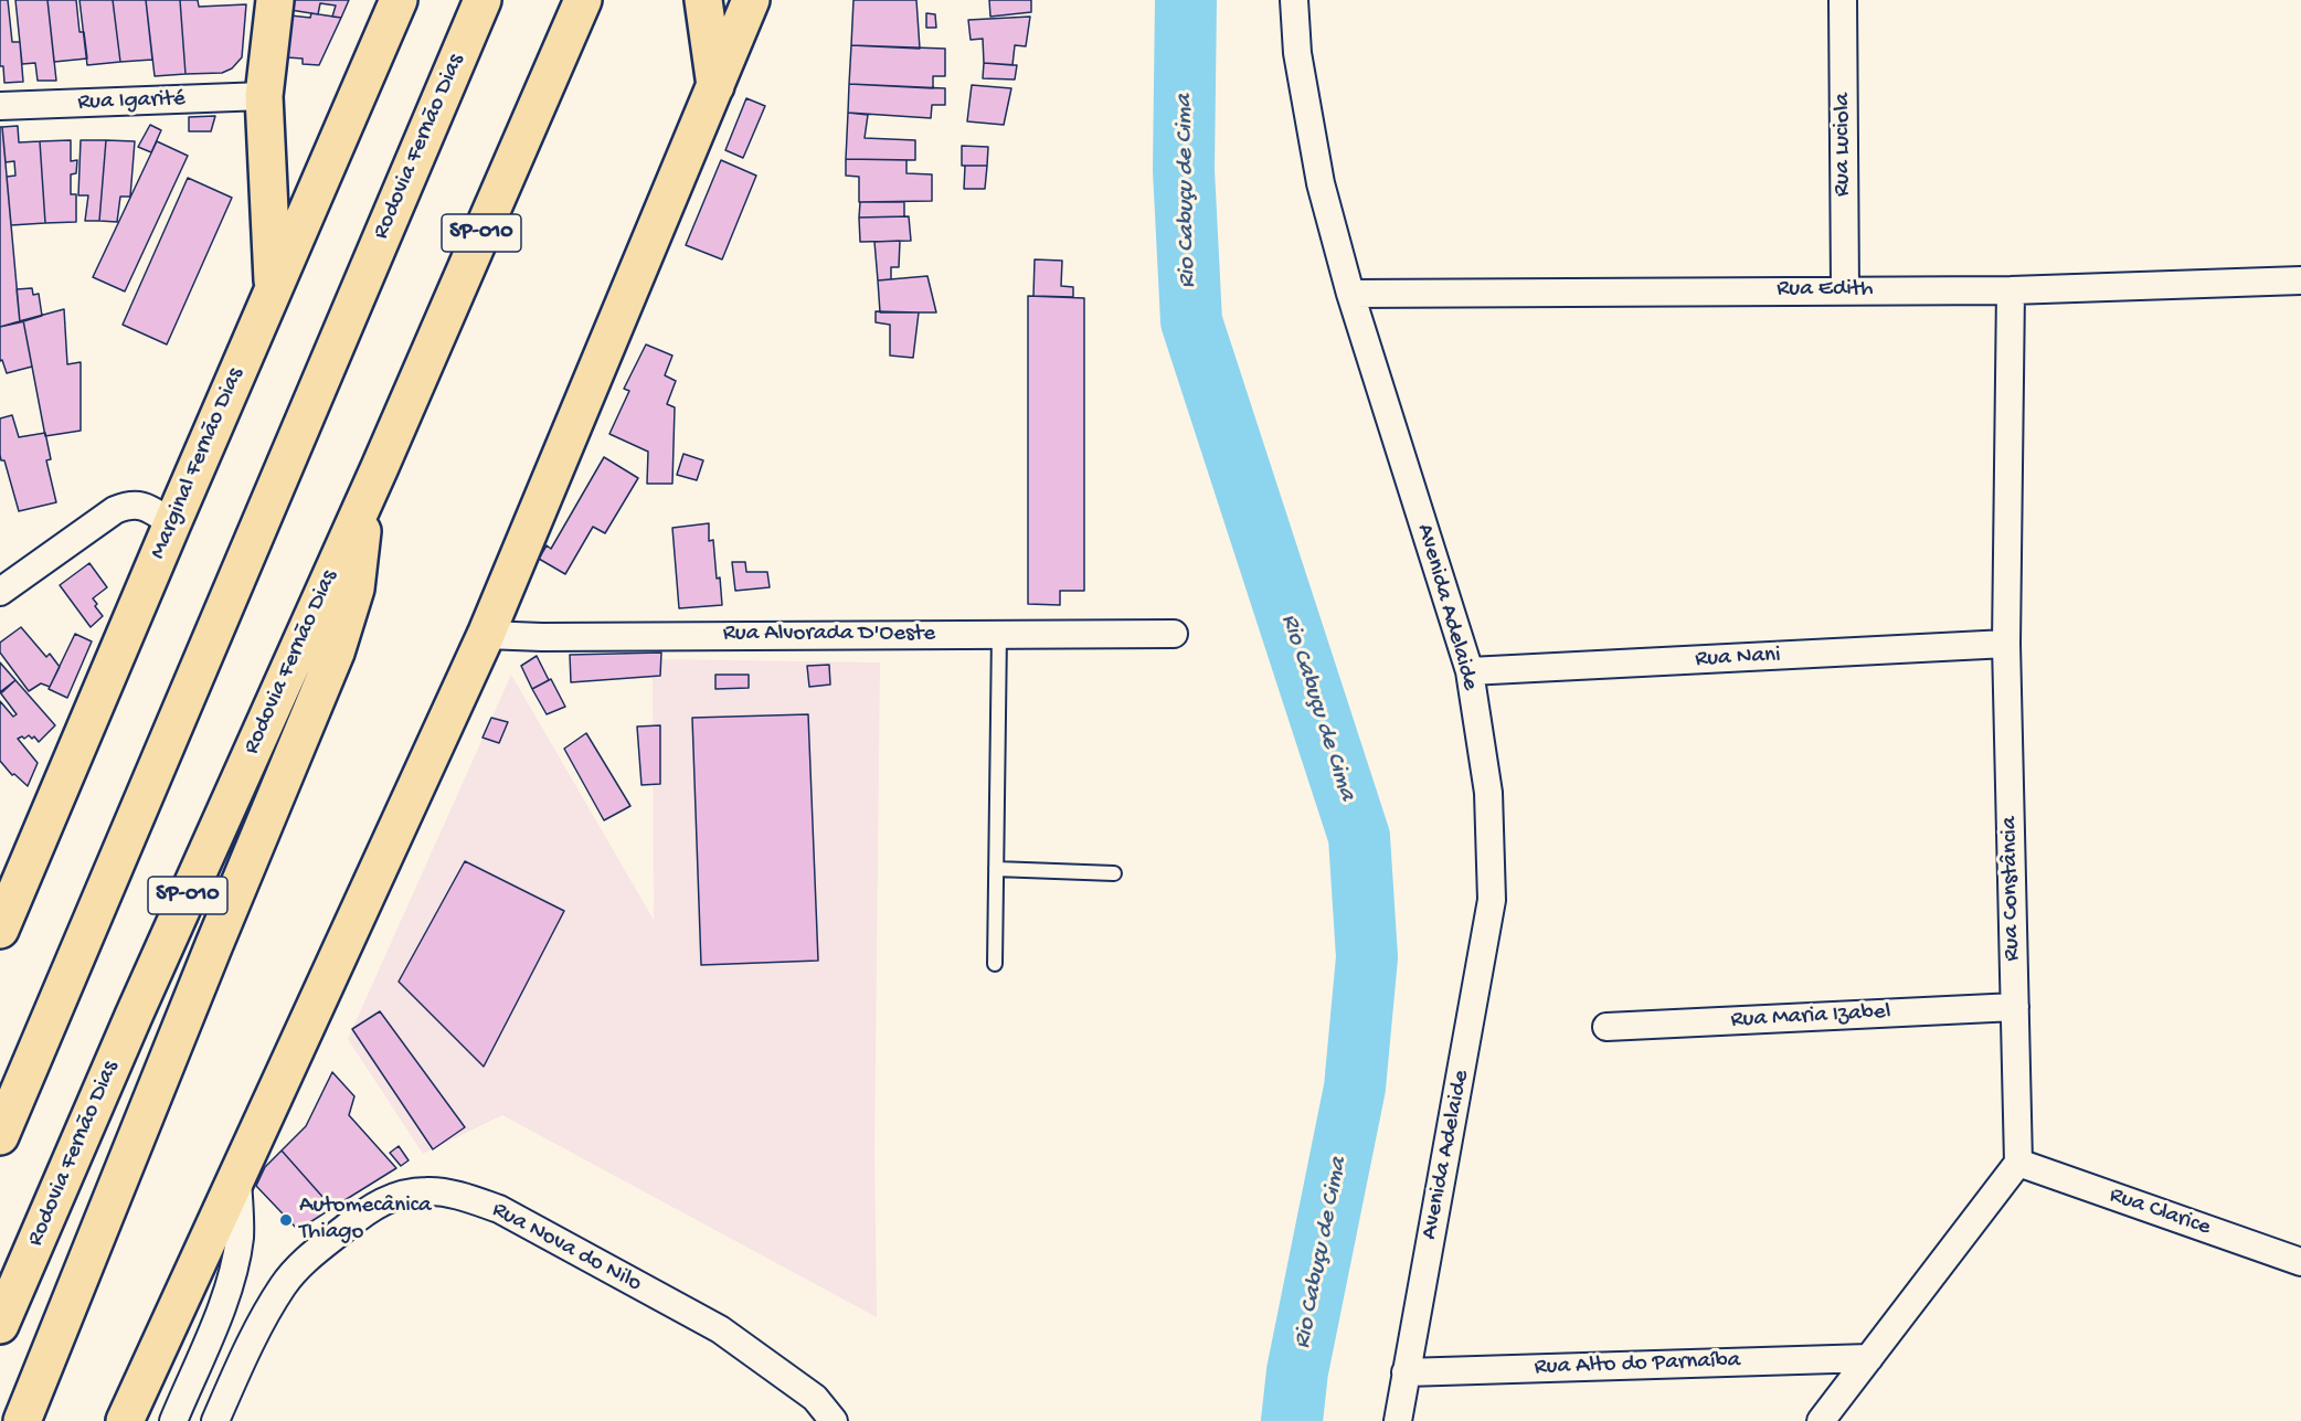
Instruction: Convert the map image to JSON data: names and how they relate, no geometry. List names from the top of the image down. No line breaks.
{"streets":{"main road":["Rodovia Fernão Dias","SP-010","Marginal Fernão Dias"],"street":["Rua Igarité","Rua Luciola","Rua Edith","Avenida Adelaide","Rua Alvorada D'Oeste","Rua Nani","Rua Constância","Rua Maria Izabel","Rua Clarice","Rua Nova do Nilo","Rua Alto do Parnaíba"]},"crossings":[["Rua Luciola","Rua Edith"],["Rua Edith","Avenida Adelaide"],["Rua Edith","Rua Constância"],["Avenida Adelaide","Rua Nani"],["Avenida Adelaide","Rua Alto do Parnaíba"],["Rua Nani","Rua Constância"],["Rua Constância","Rua Maria Izabel"],["Rua Constância","Rua Clarice"]],"water":["Rio Cabuçu de Cima"],"places":["Automecânica Thiago"]}
